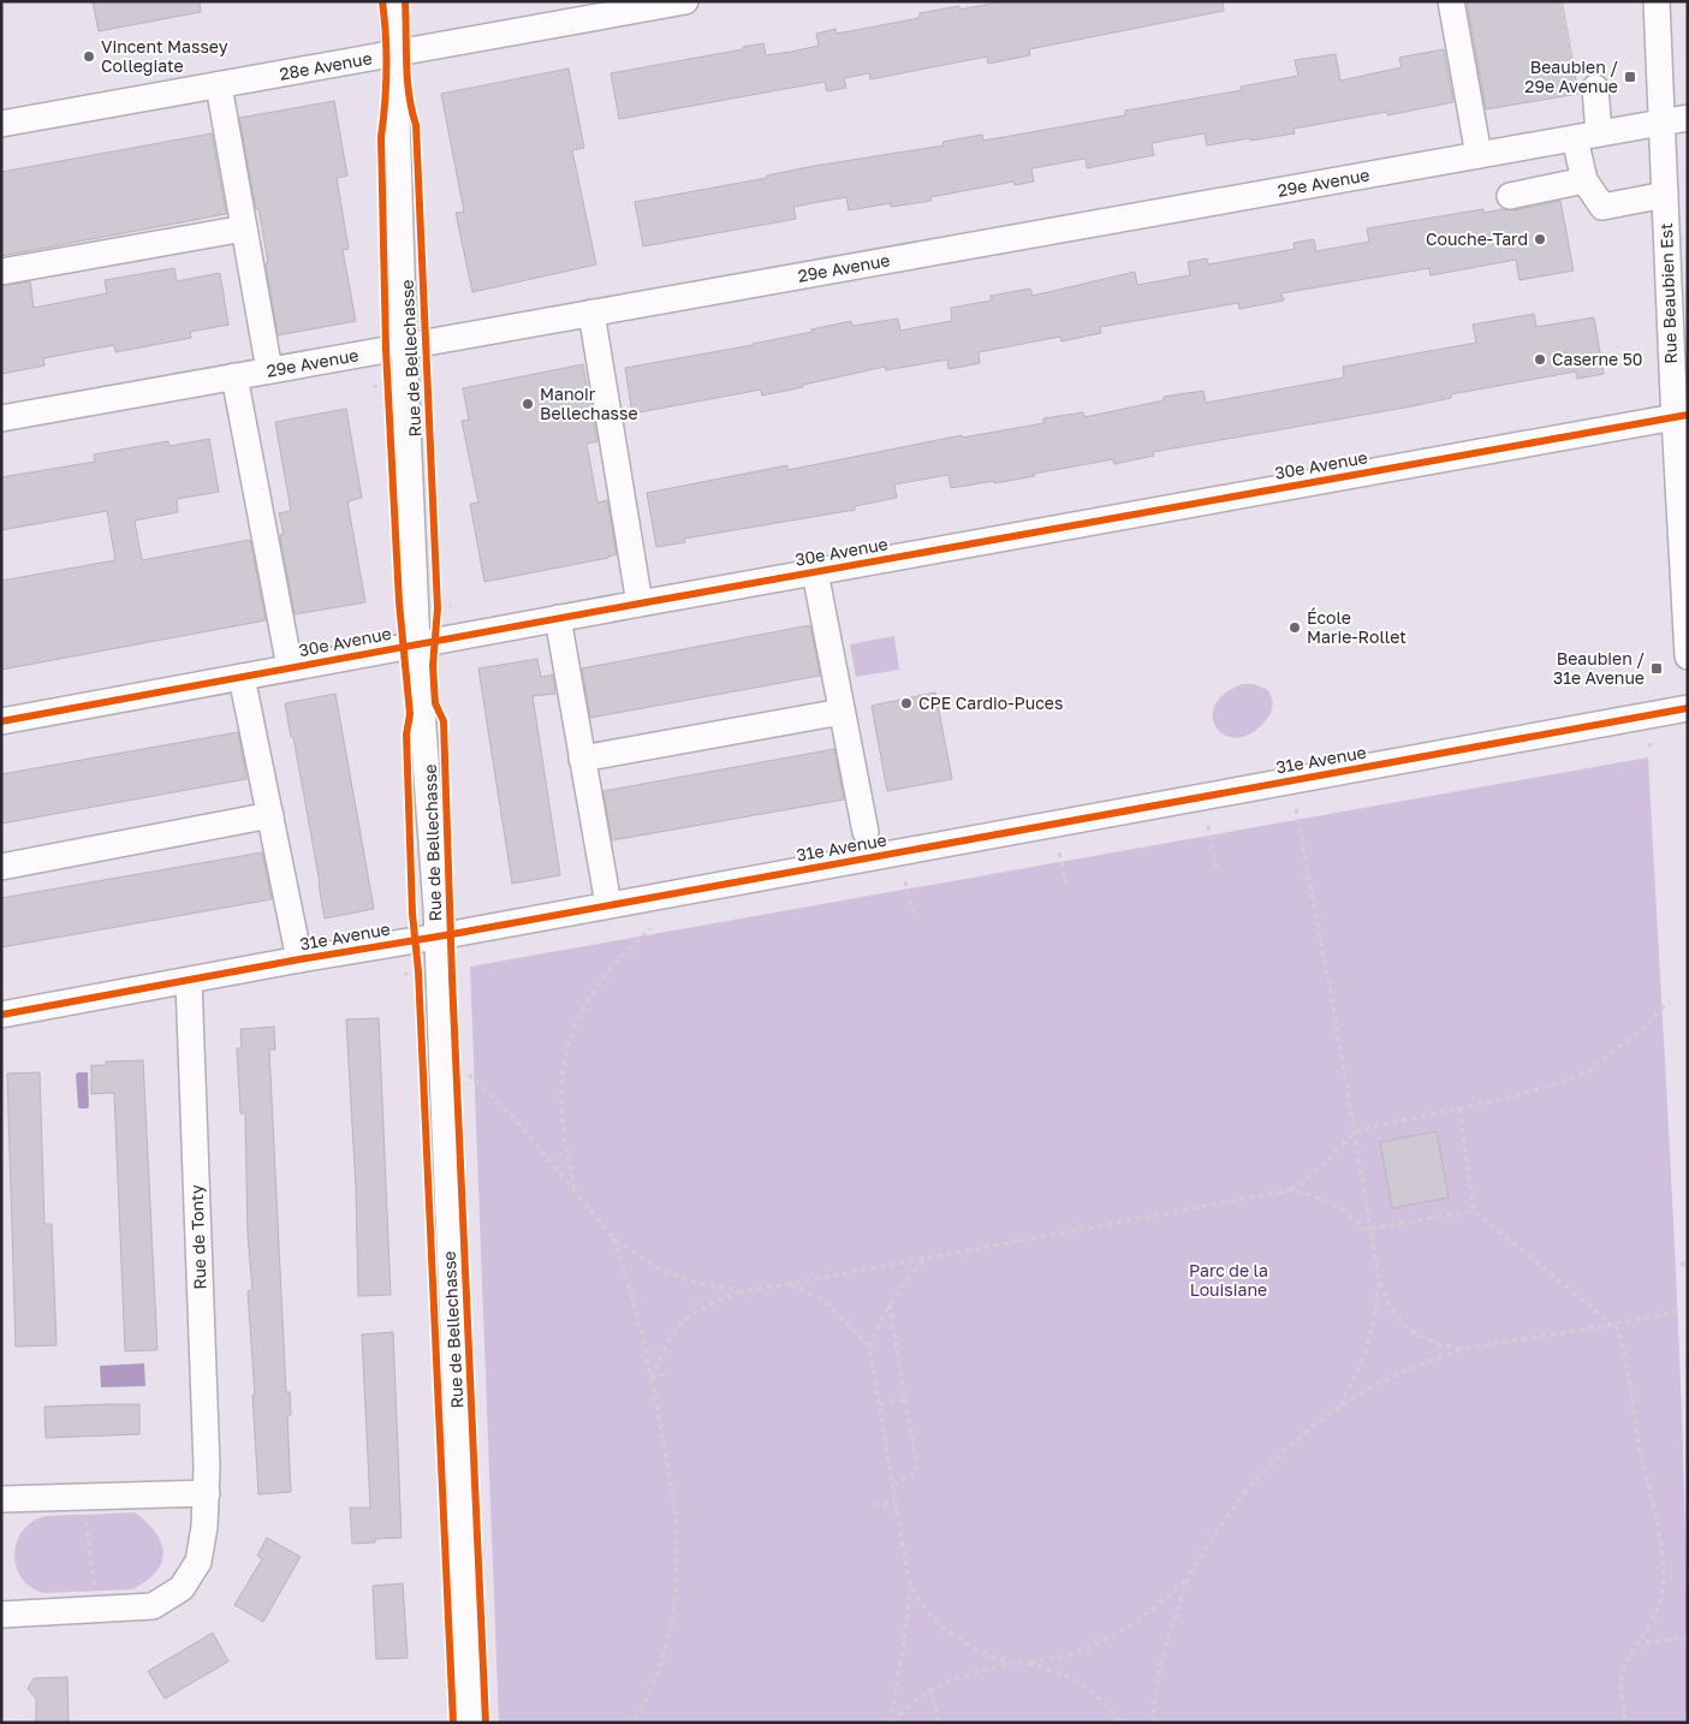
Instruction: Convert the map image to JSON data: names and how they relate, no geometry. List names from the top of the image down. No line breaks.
{"streets":{"street":["28e Avenue","29e Avenue","Rue Beaubien Est","Rue de Bellechasse","30e Avenue","31e Avenue","Rue de Tonty"]},"crossings":[["28e Avenue","Rue de Bellechasse"],["29e Avenue","Rue Beaubien Est"],["29e Avenue","Rue de Bellechasse"],["Rue Beaubien Est","30e Avenue"],["Rue de Bellechasse","30e Avenue"],["Rue de Bellechasse","31e Avenue"],["31e Avenue","Rue de Tonty"]],"parks":["Parc de la Louisiane"],"places":{"other":["Vincent Massey Collegiate","Couche-Tard","Caserne 50","Manoir Bellechasse","École Marie-Rollet","CPE Cardio-Puces"],"transit":["Beaubien / 29e Avenue","Beaubien / 31e Avenue"]}}
